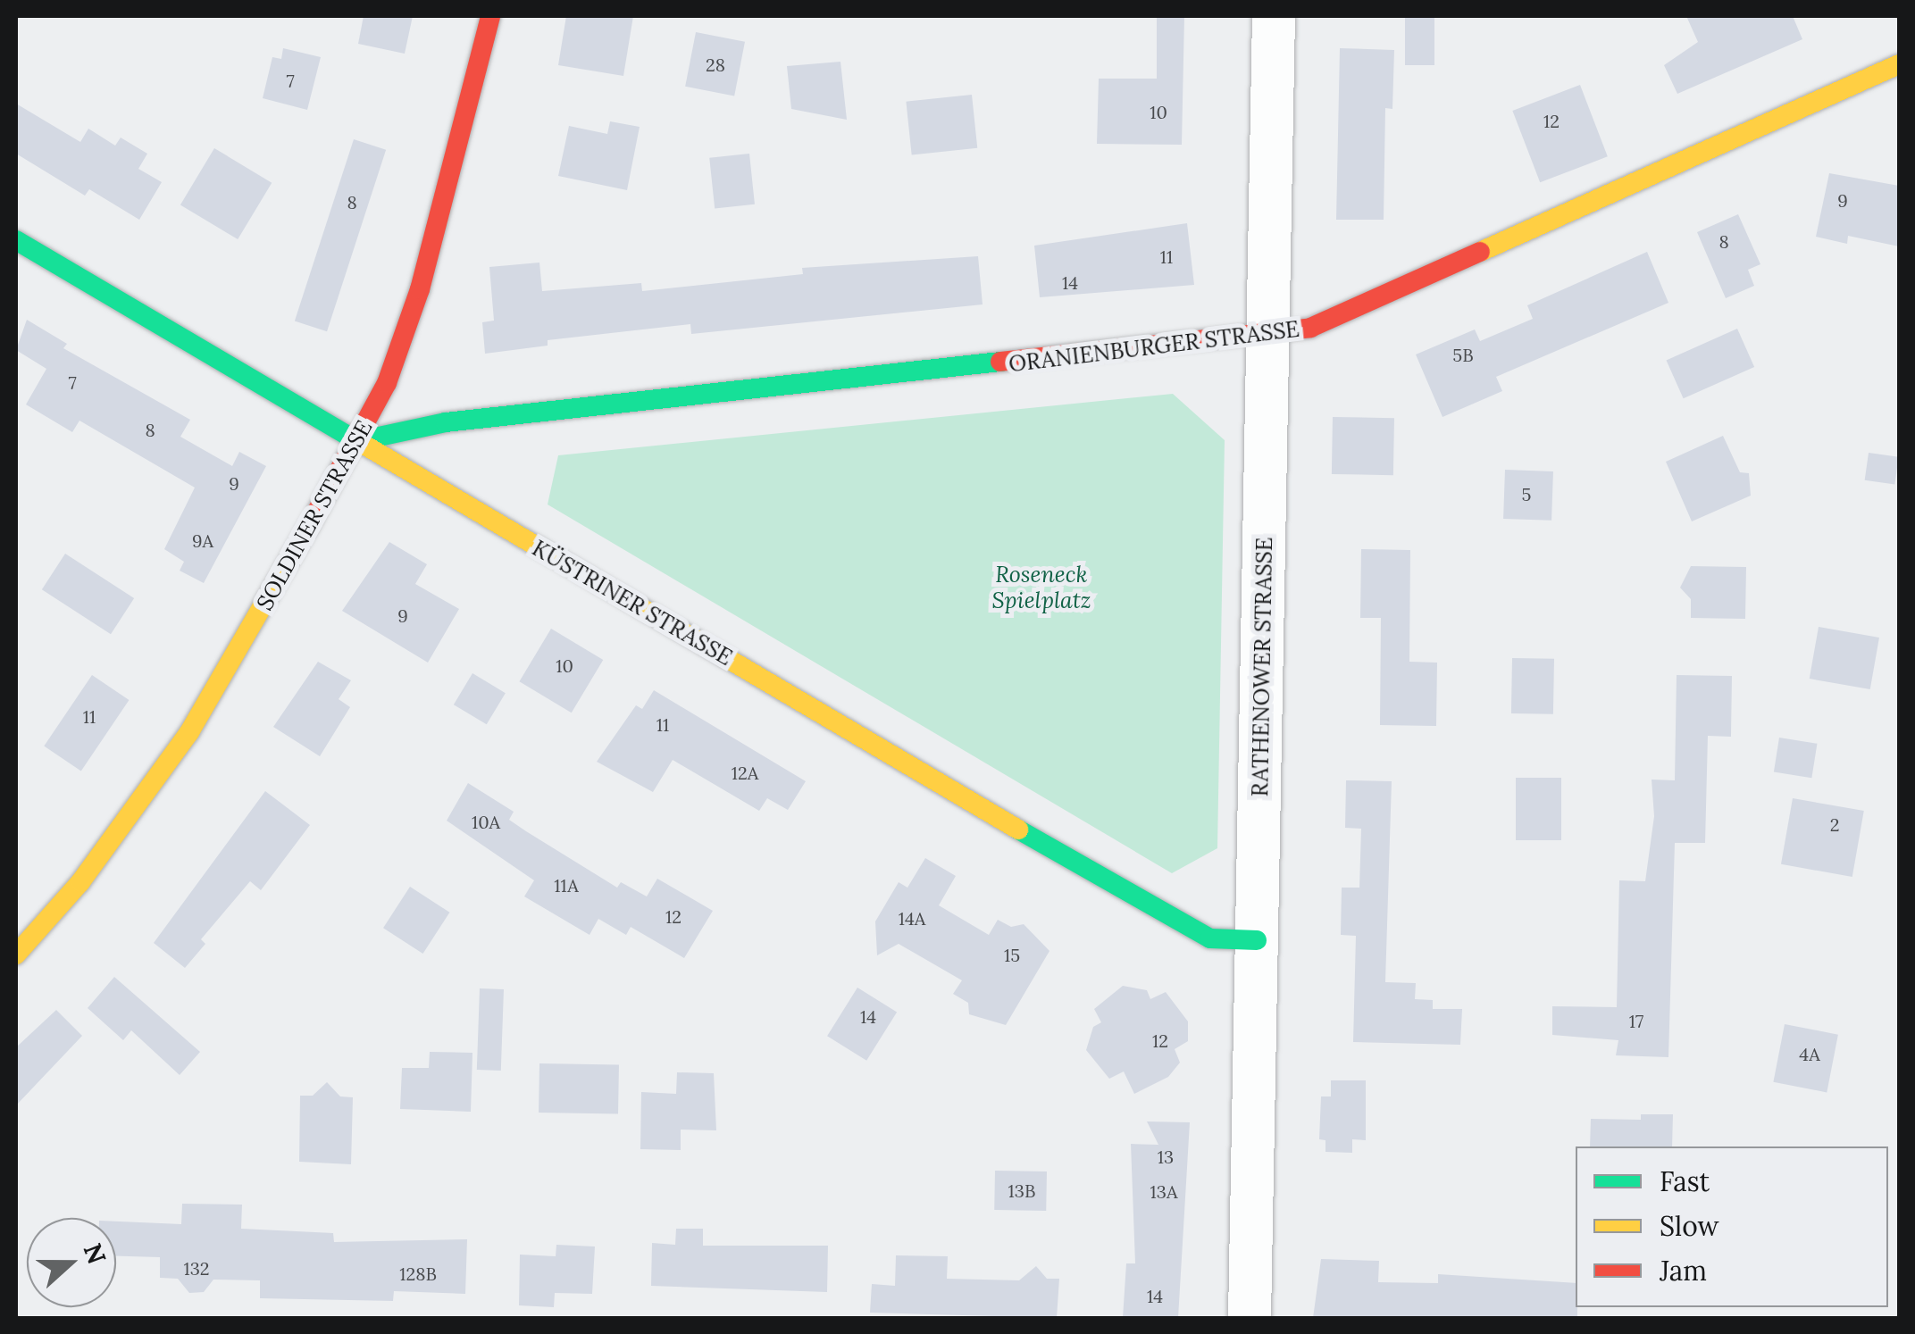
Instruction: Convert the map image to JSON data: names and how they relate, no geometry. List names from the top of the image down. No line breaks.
{"streets":{"street":["ORANIENBURGER STRASSE","SOLDINER STRASSE","KÜSTRINER STRASSE","RATHENOWER STRASSE"]},"crossings":[["ORANIENBURGER STRASSE","SOLDINER STRASSE"],["ORANIENBURGER STRASSE","KÜSTRINER STRASSE"],["ORANIENBURGER STRASSE","RATHENOWER STRASSE"],["SOLDINER STRASSE","KÜSTRINER STRASSE"],["KÜSTRINER STRASSE","RATHENOWER STRASSE"]],"parks":["Roseneck Spielplatz"],"house_numbers":["28","7","10","12","9","8","8","11","14","5B","7","8","9","5","9A","9","10","11","11","12A","10A","2","11A","12","14A","15","14","17","12","4A","13","13B","13A","132","128B","14"],"legend":["Fast","Slow","Jam"],"north":"right"}
